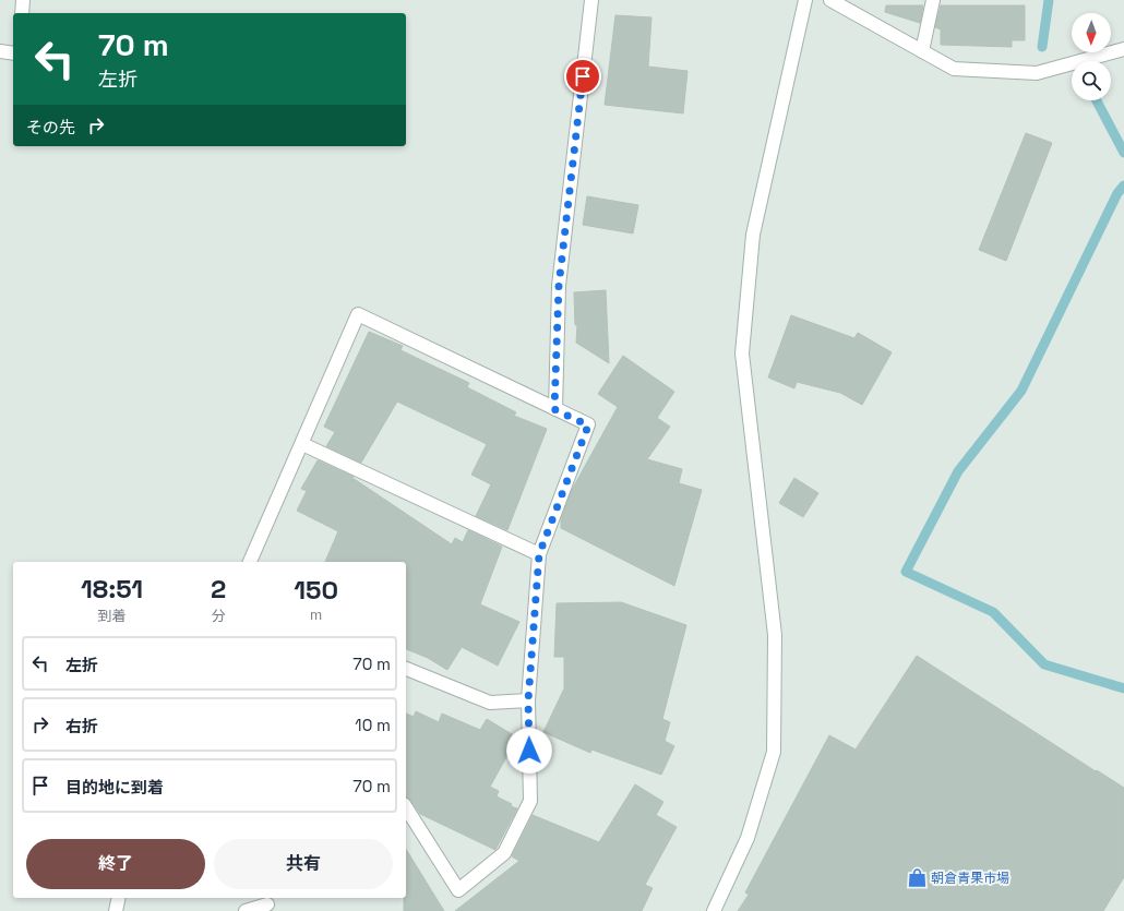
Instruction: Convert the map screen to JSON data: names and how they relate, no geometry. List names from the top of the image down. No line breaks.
{"places":{"shop":["朝倉青果市場"]},"north":"bottom","page":{"turn":["70 m","左折"],"then":"その先","eta":["18:51","到着","2","分","150","m"],"list":[{"name":"左折","value":"70 m"},{"name":"右折","value":"10 m"},{"name":"目的地に到着","value":"70 m"}],"buttons":["終了","共有"]}}
